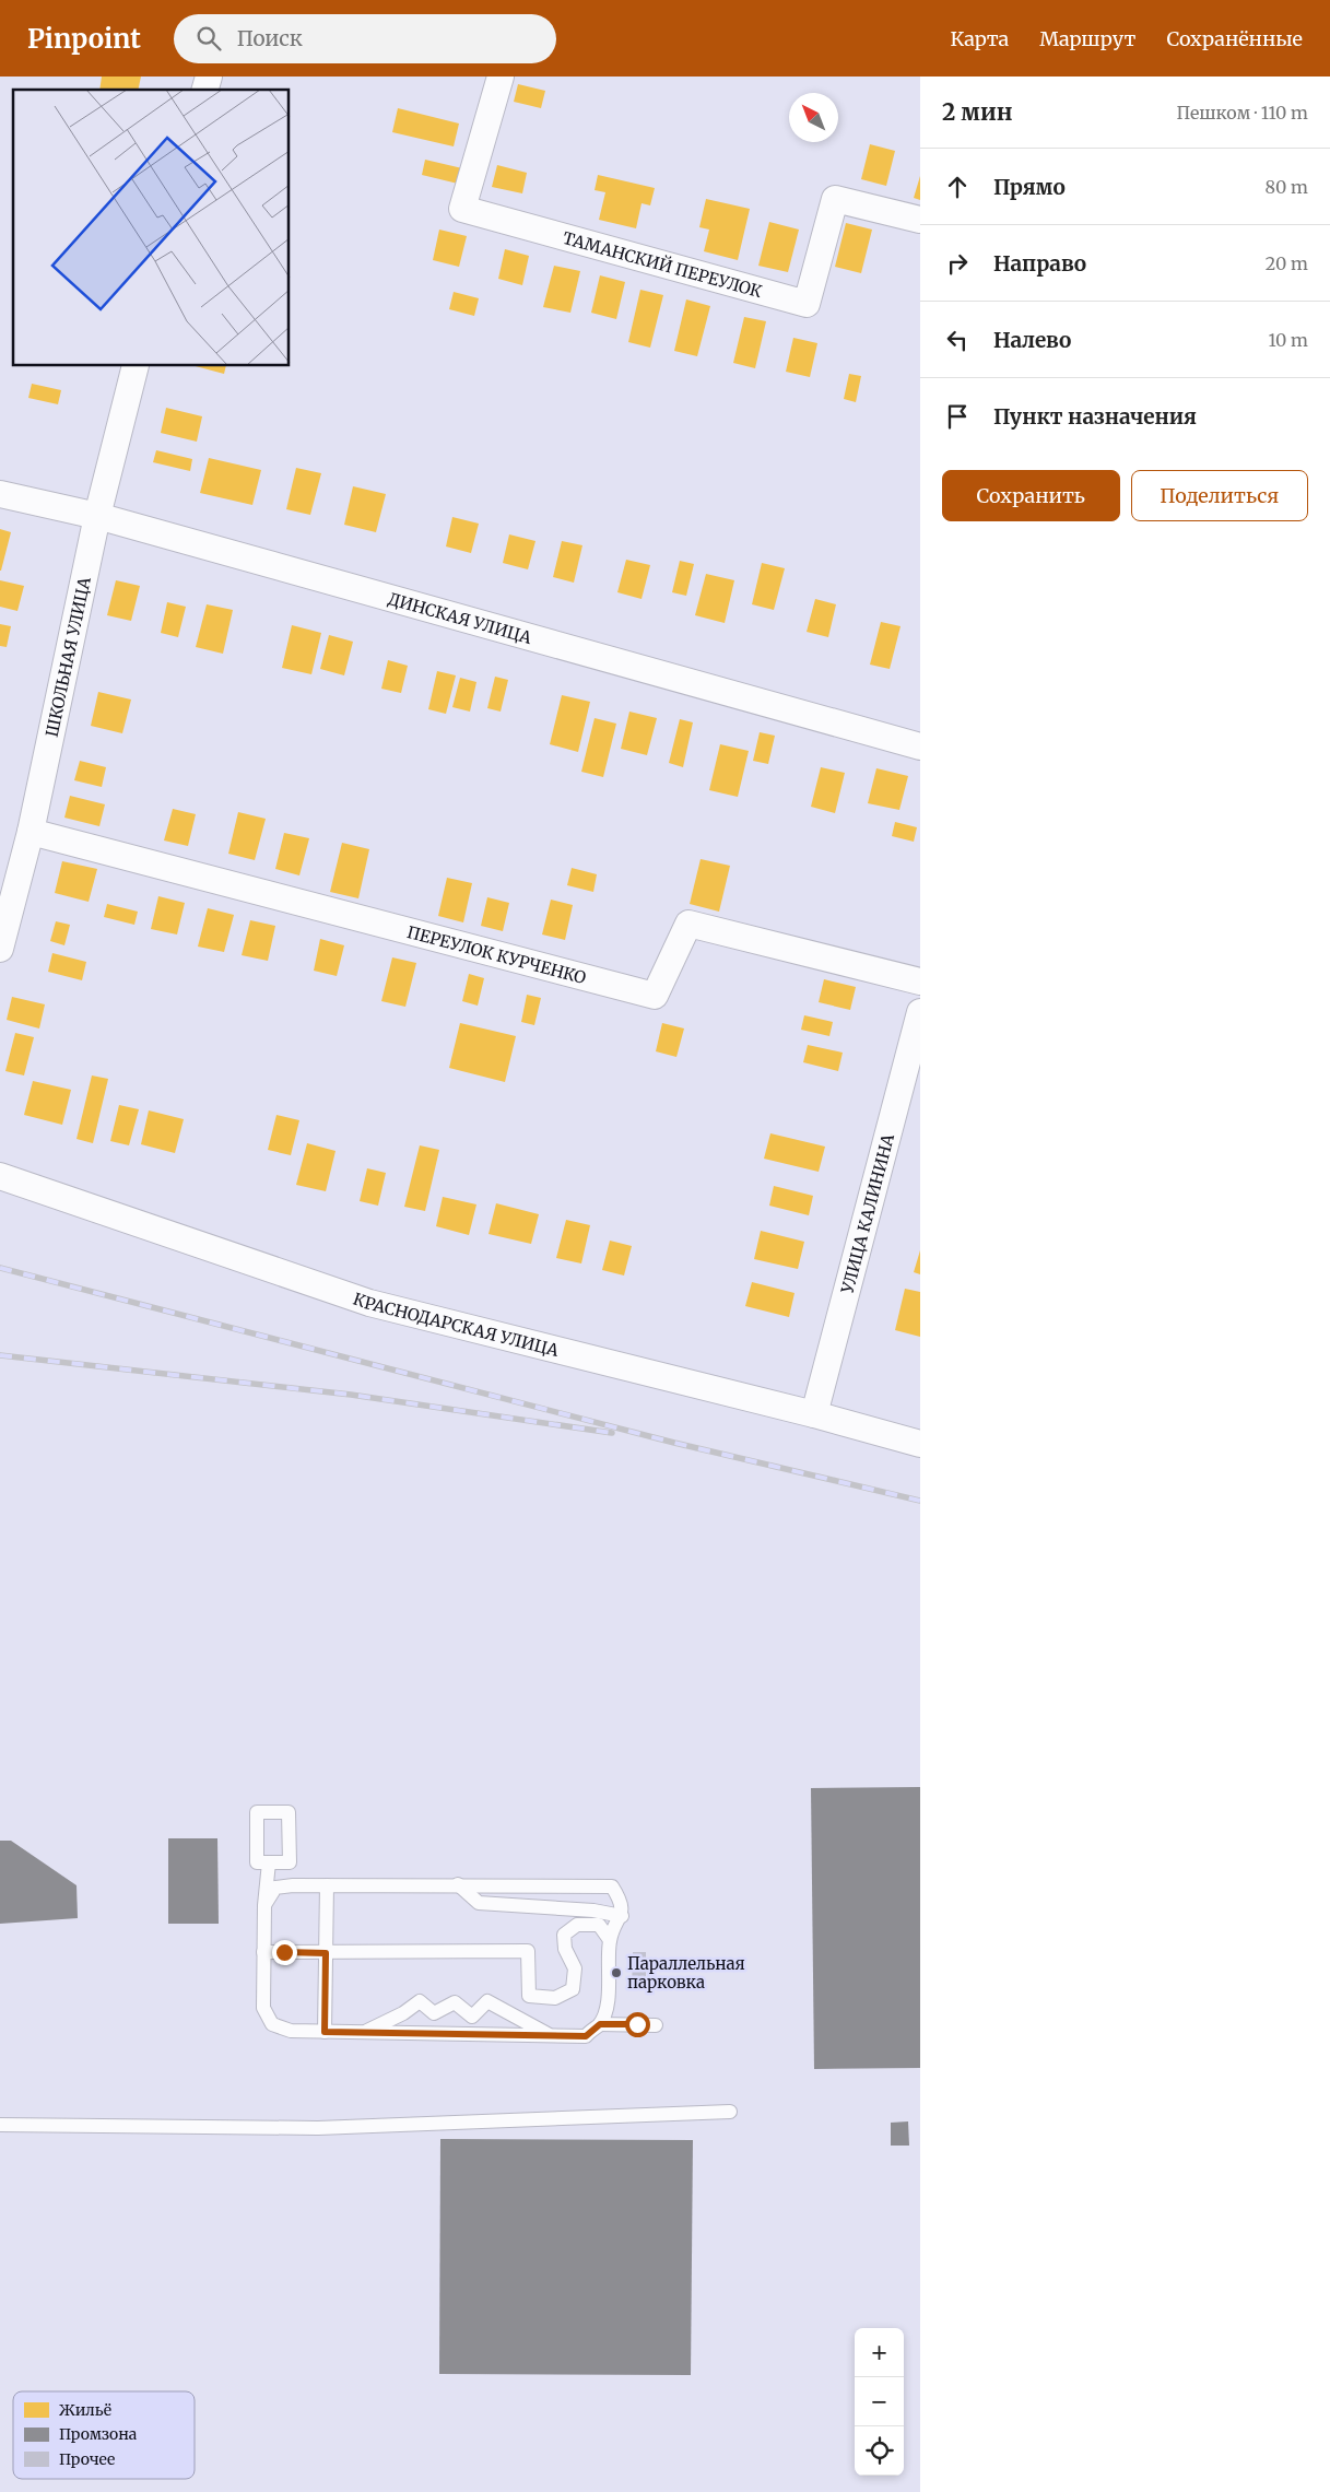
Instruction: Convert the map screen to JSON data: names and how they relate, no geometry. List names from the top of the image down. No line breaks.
{"streets":{"street":["ТАМАНСКИЙ ПЕРЕУЛОК","ДИНСКАЯ УЛИЦА","ШКОЛЬНАЯ УЛИЦА","ПЕРЕУЛОК КУРЧЕНКО","УЛИЦА КАЛИНИНА","КРАСНОДАРСКАЯ УЛИЦА"]},"crossings":[["ДИНСКАЯ УЛИЦА","ШКОЛЬНАЯ УЛИЦА"],["ШКОЛЬНАЯ УЛИЦА","ПЕРЕУЛОК КУРЧЕНКО"],["УЛИЦА КАЛИНИНА","КРАСНОДАРСКАЯ УЛИЦА"]],"places":["Параллельная парковка"],"legend":["Жильё","Промзона","Прочее"],"north":"top left","page":{"header":"Pinpoint","search":"Поиск","nav":["Карта","Маршрут","Сохранённые"],"heading":["2 мин","Пешком · 110 m"],"list":[["Прямо","80 m"],["Направо","20 m"],["Налево","10 m"],"Пункт назначения"],"buttons":["Сохранить","Поделиться"],"map_buttons":["+","−"]}}
